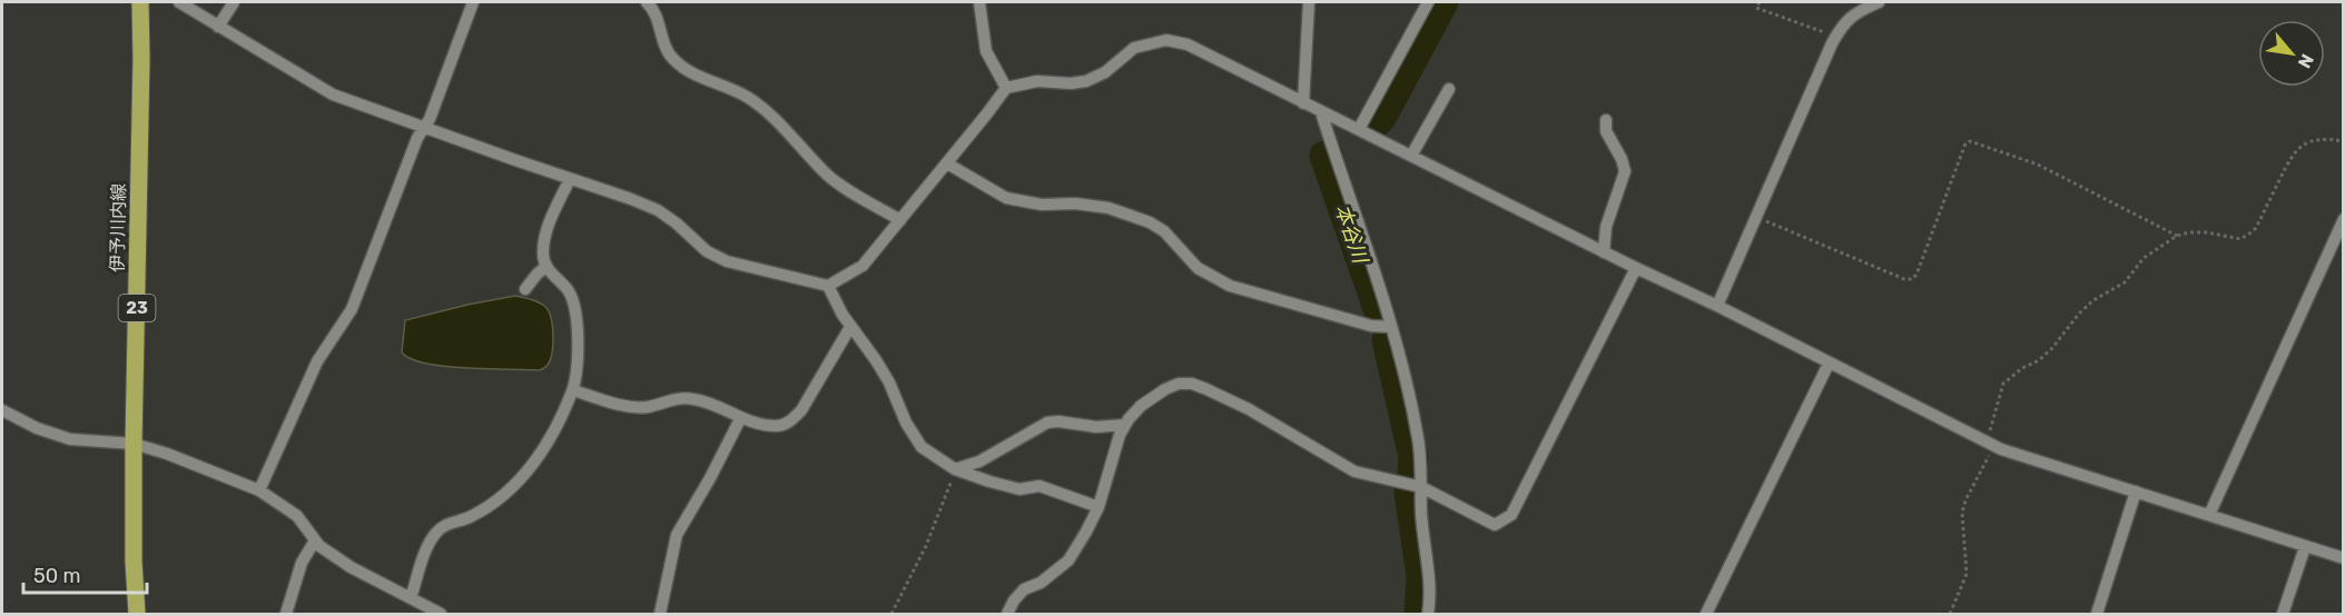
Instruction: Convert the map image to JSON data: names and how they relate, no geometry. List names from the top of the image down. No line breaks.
{"streets":{"main road":["伊予川内線","23"]},"water":["本谷川"],"scale_bar":"50 m","north":"bottom right"}
